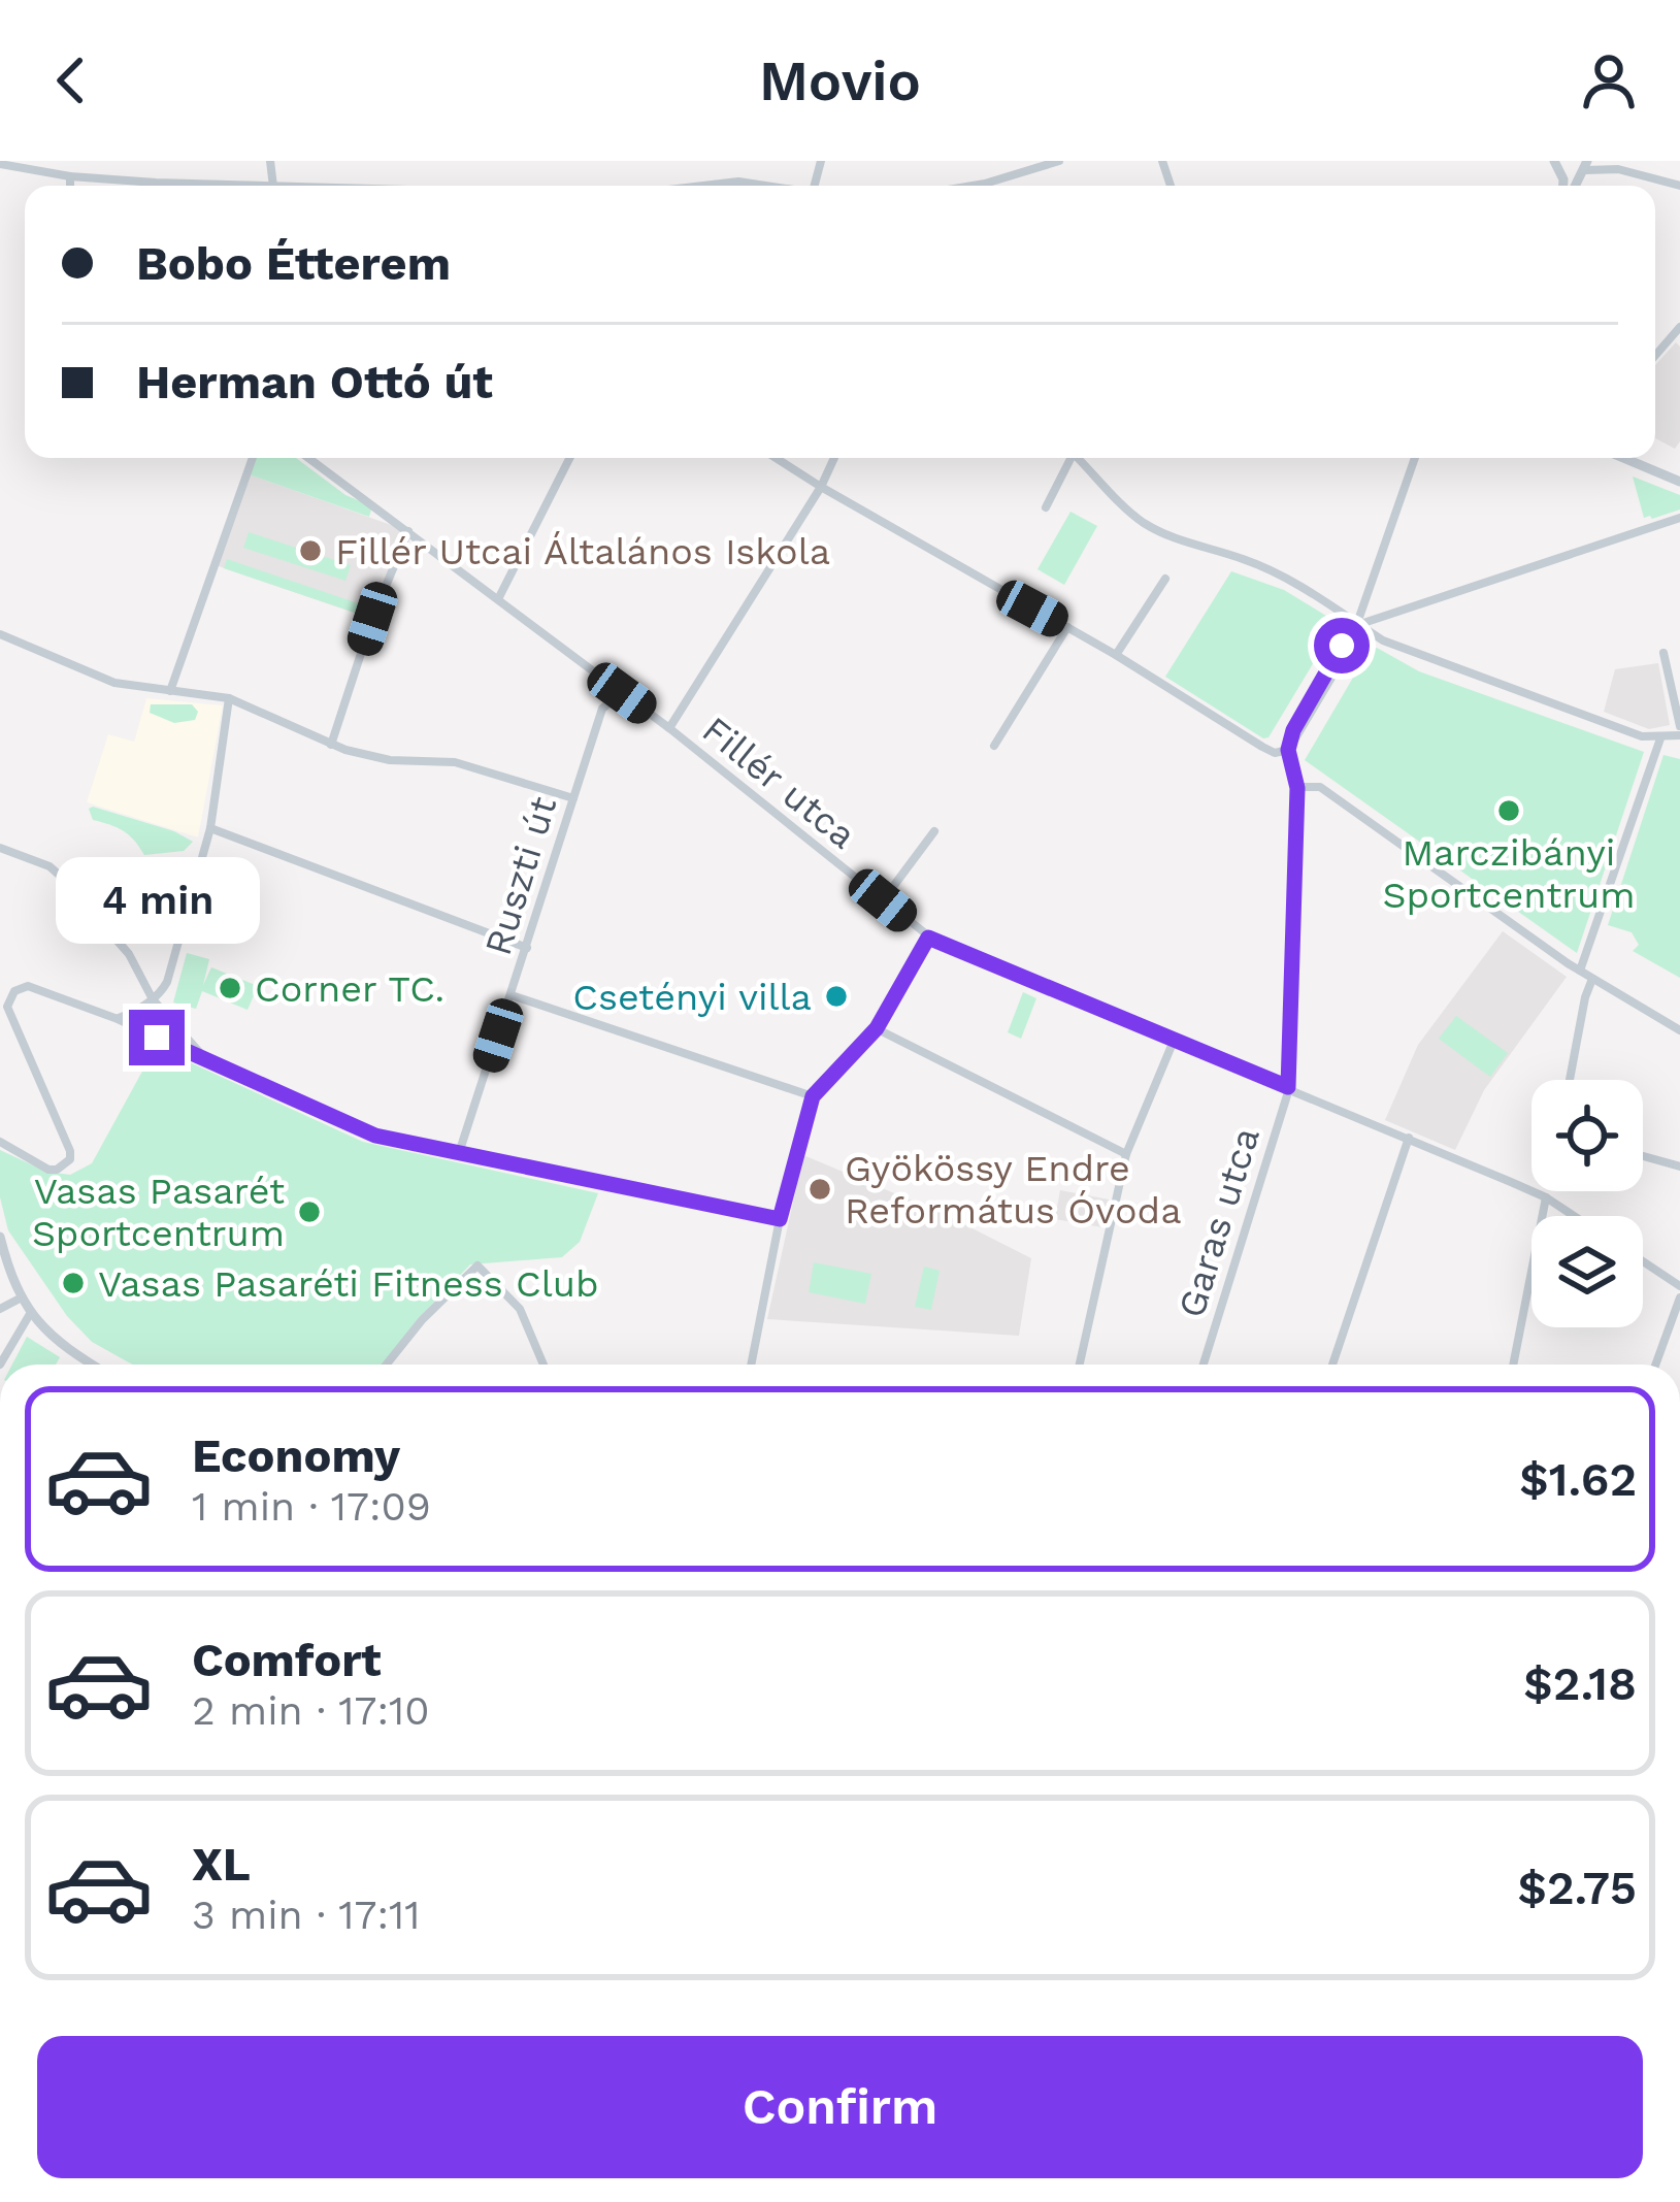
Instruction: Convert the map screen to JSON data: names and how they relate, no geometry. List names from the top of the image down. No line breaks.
{"streets":{"street":["Fillér utca","Ruszti út","Garas utca"]},"crossings":[["Fillér utca","Ruszti út"],["Fillér utca","Garas utca"]],"places":["Fillér Utcai Általános Iskola","Marczibányi Sportcentrum","Corner TC.","Csetényi villa","Gyökössy Endre Református Óvoda","Vasas Pasarét Sportcentrum","Vasas Pasaréti Fitness Club"],"page":{"header":"Movio","banner":["Bobo Étterem","Herman Ottó út"],"bubble":"4 min","list":[{"name":"Economy","note":"1 min · 17:09","value":"$1.62"},{"name":"Comfort","note":"2 min · 17:10","value":"$2.18"},{"name":"XL","note":"3 min · 17:11","value":"$2.75"}],"buttons":"Confirm"}}
